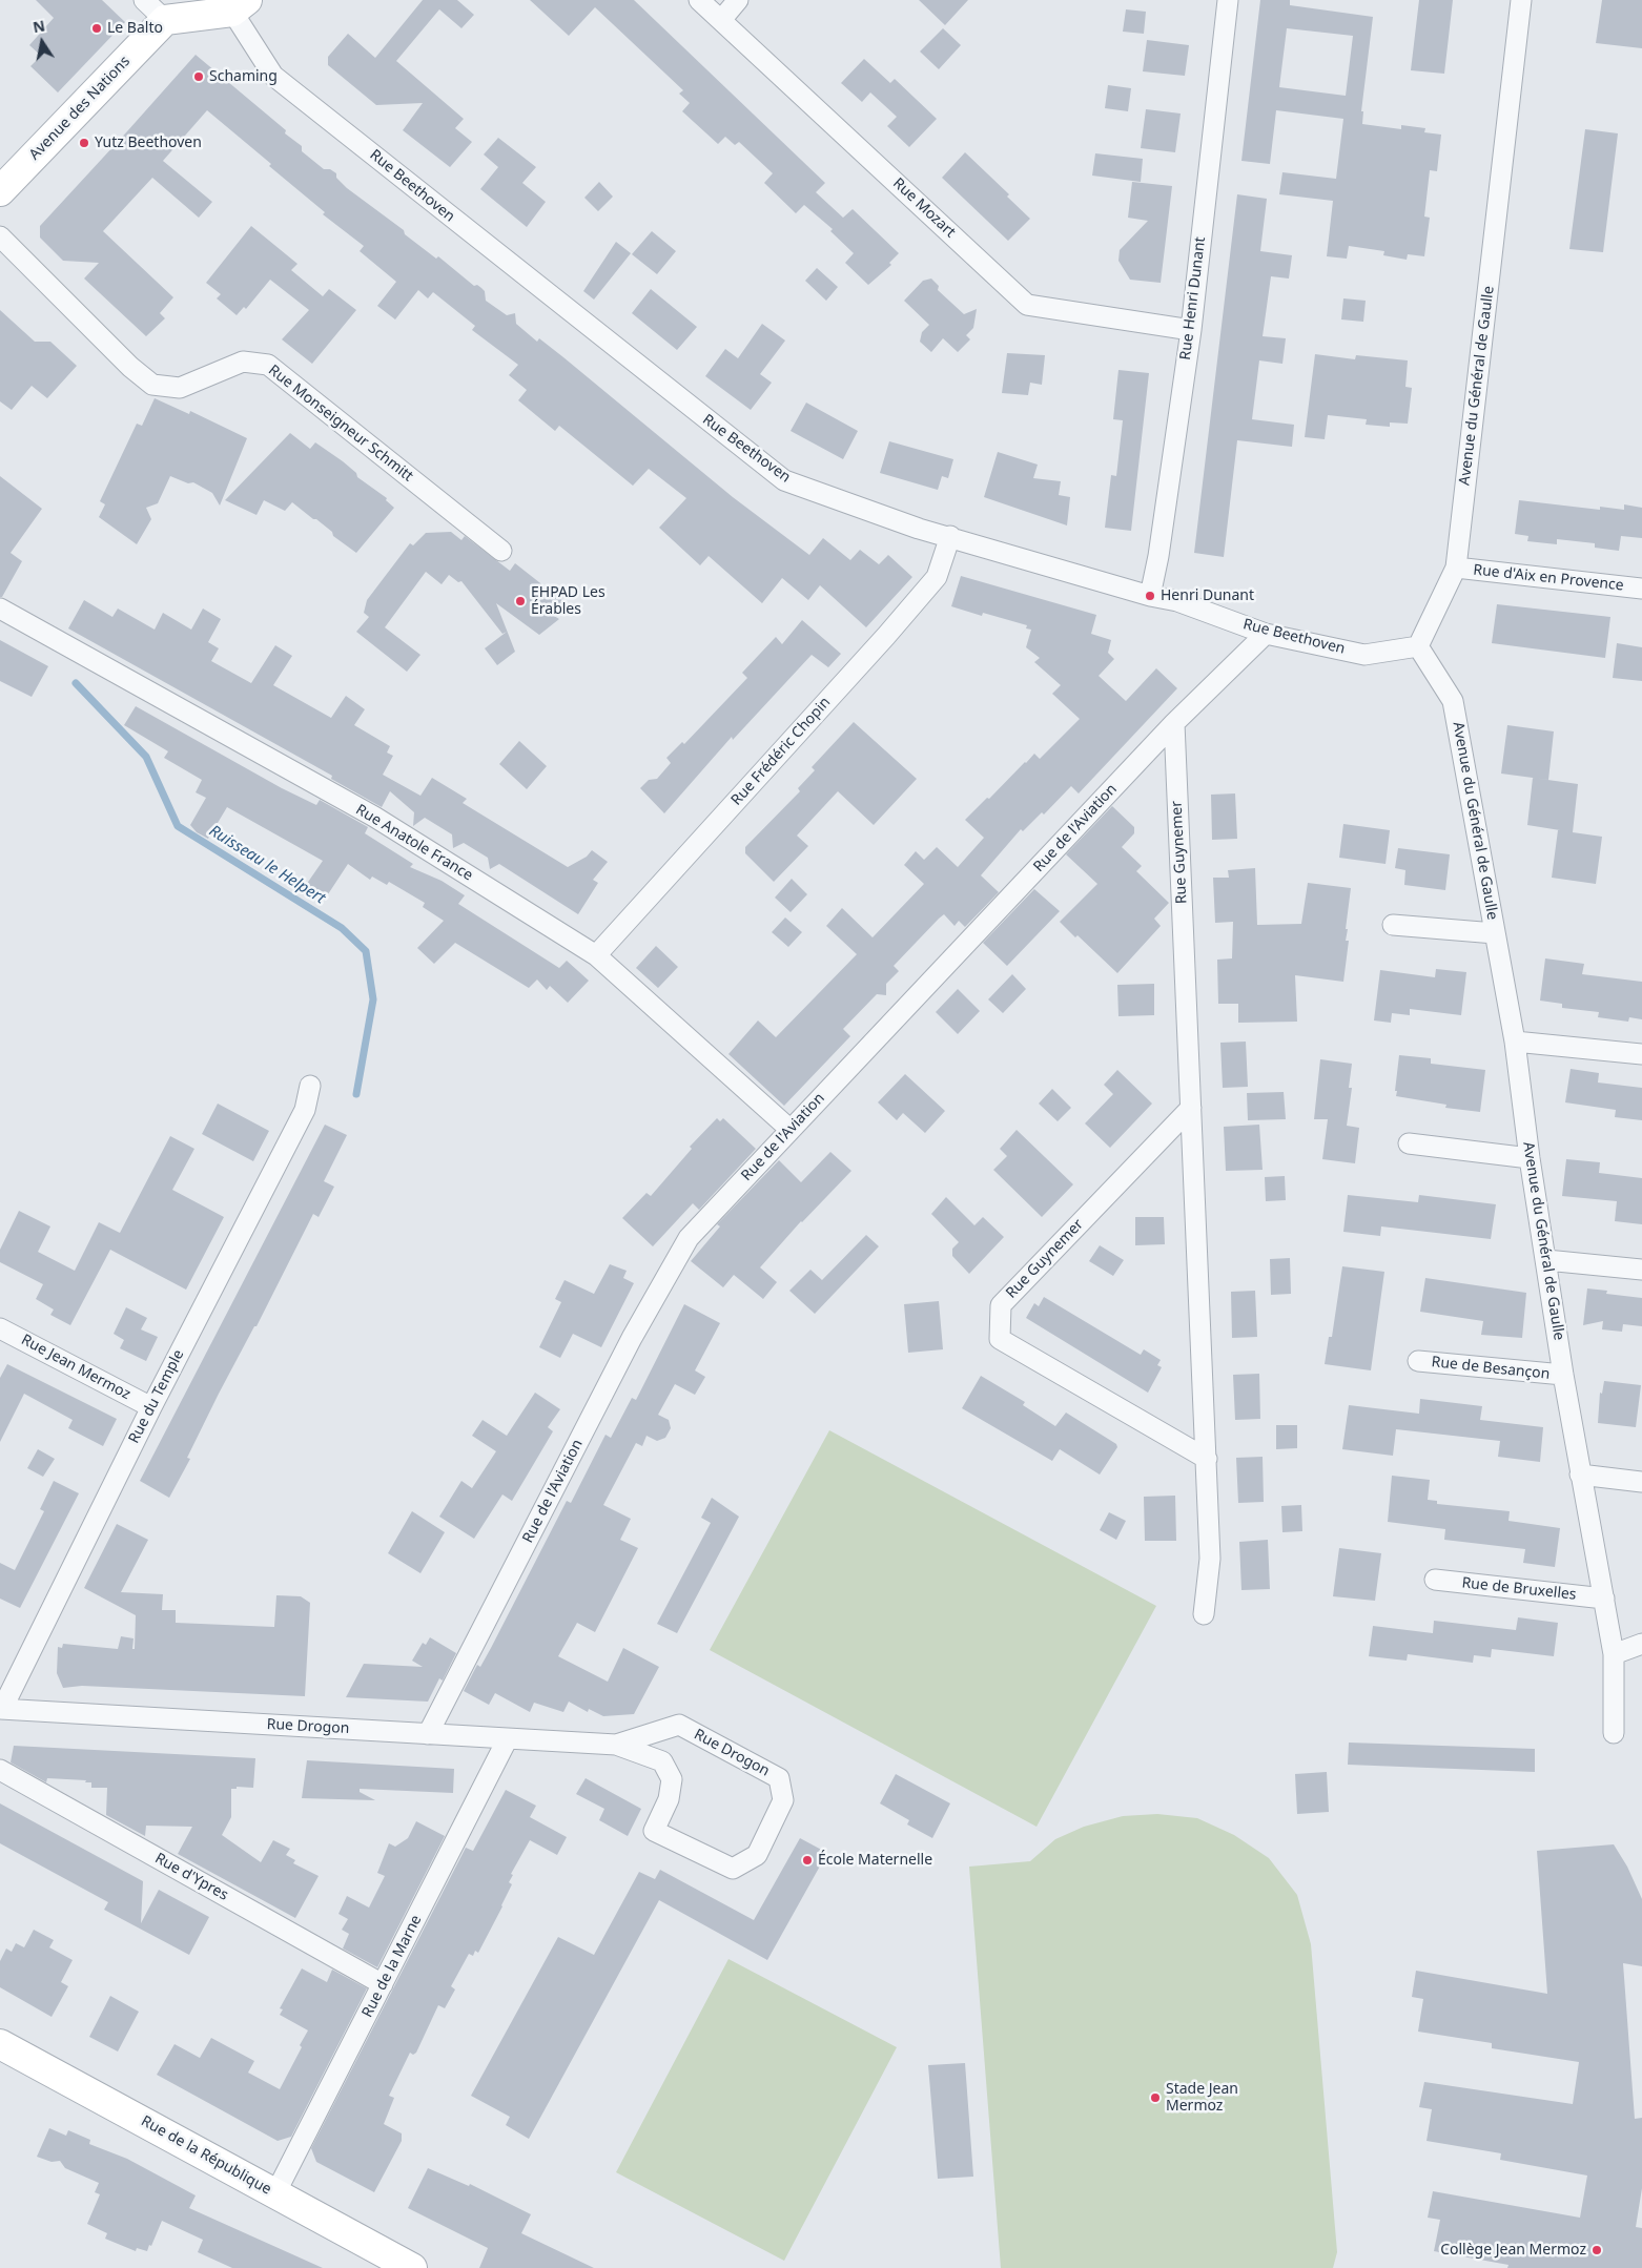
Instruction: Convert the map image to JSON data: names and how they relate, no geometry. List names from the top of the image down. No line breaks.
{"streets":{"street":["Avenue des Nations","Rue Beethoven","Rue Mozart","Rue Henri Dunant","Avenue du Général de Gaulle","Rue Monseigneur Schmitt","Rue d'Aix en Provence","Rue Frédéric Chopin","Rue de l'Aviation","Rue Anatole France","Rue Guynemer","Rue Jean Mermoz","Rue de Besançon","Rue du Temple","Rue de Bruxelles","Rue Drogon","Rue d'Ypres","Rue de la Marne","Rue de la République"]},"crossings":[["Rue Beethoven","Rue Henri Dunant"],["Rue Beethoven","Avenue du Général de Gaulle"],["Rue Beethoven","Rue Frédéric Chopin"],["Rue Beethoven","Rue de l'Aviation"],["Rue Mozart","Rue Henri Dunant"],["Avenue du Général de Gaulle","Rue d'Aix en Provence"],["Avenue du Général de Gaulle","Rue de Besançon"],["Avenue du Général de Gaulle","Rue de Bruxelles"],["Rue Frédéric Chopin","Rue Anatole France"],["Rue de l'Aviation","Rue Anatole France"],["Rue de l'Aviation","Rue Guynemer"],["Rue de l'Aviation","Rue Drogon"],["Rue Jean Mermoz","Rue du Temple"],["Rue du Temple","Rue Drogon"],["Rue Drogon","Rue de la Marne"],["Rue d'Ypres","Rue de la Marne"],["Rue de la Marne","Rue de la République"]],"water":["Ruisseau le Helpert"],"places":["Le Balto","Schaming","Yutz Beethoven","Henri Dunant","EHPAD Les Érables","École Maternelle","Stade Jean Mermoz","Collège Jean Mermoz"],"north":"top"}
